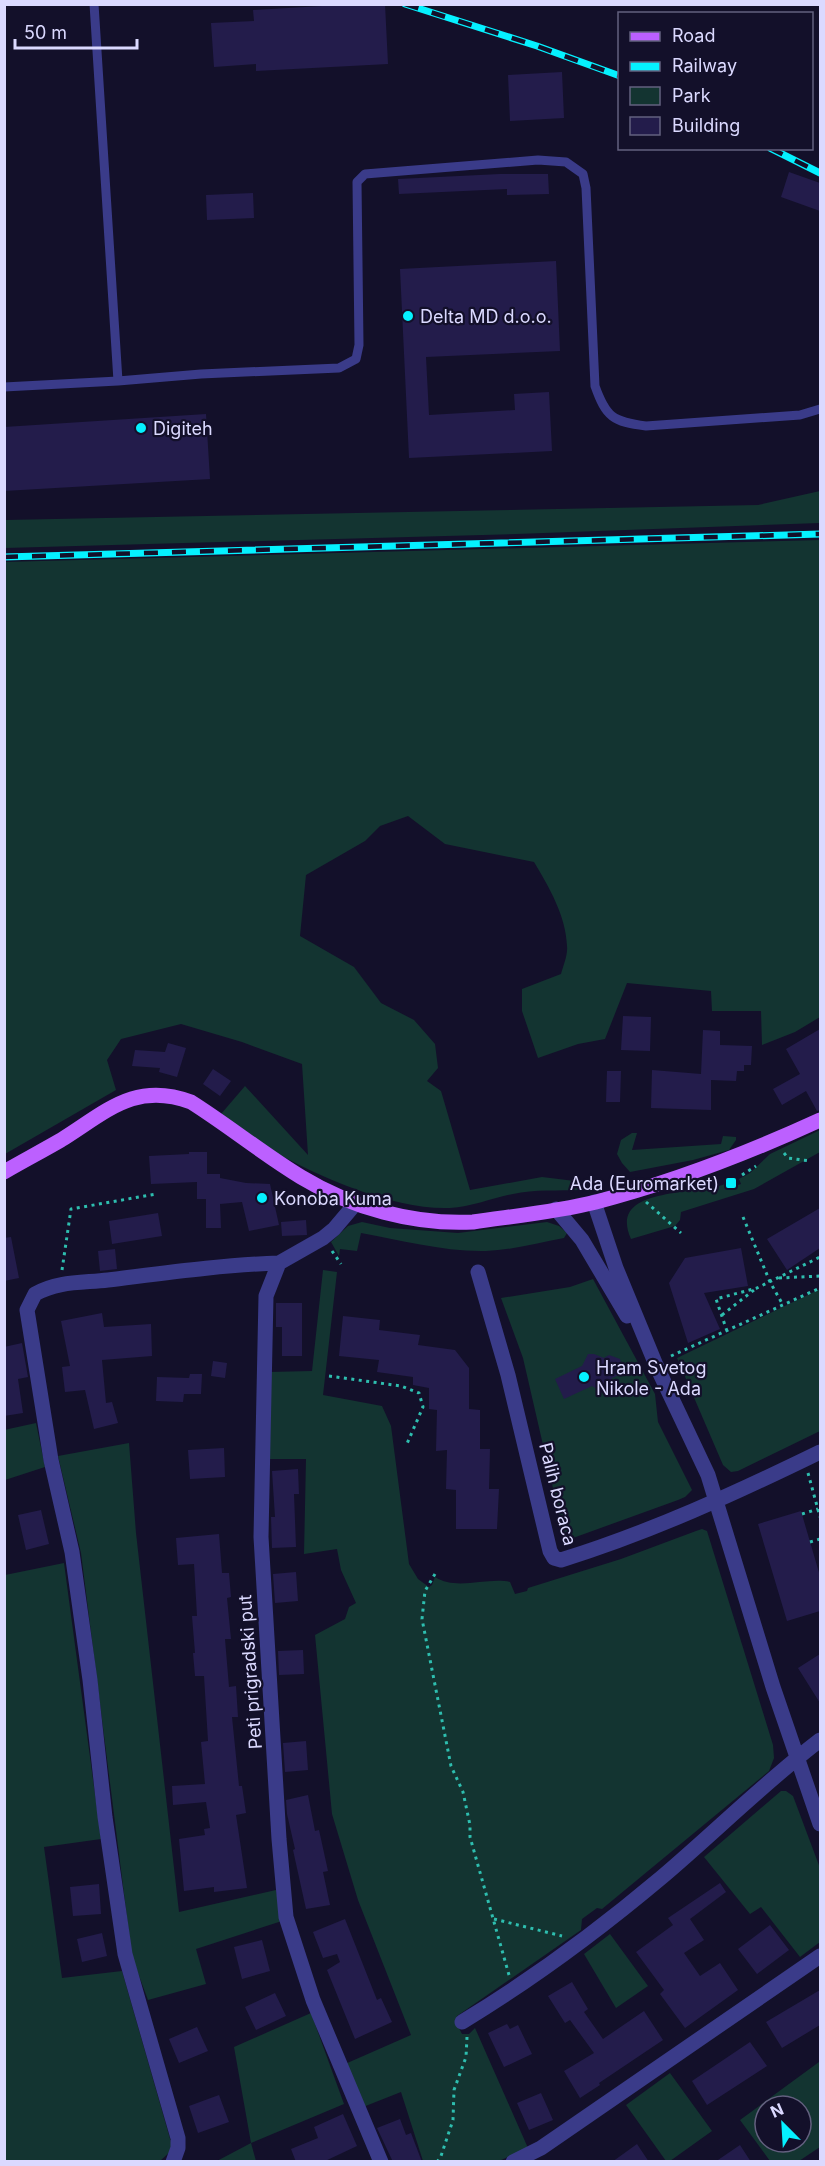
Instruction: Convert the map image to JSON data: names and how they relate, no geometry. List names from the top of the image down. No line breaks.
{"streets":{"street":["Palih boraca","Peti prigradski put"]},"places":{"other":["Delta MD d.o.o.","Digiteh","Konoba Kuma","Hram Svetog Nikole - Ada"],"transit":["Ada (Euromarket)"]},"legend":["Road","Railway","Park","Building"],"scale_bar":"50 m","north":"top left"}
